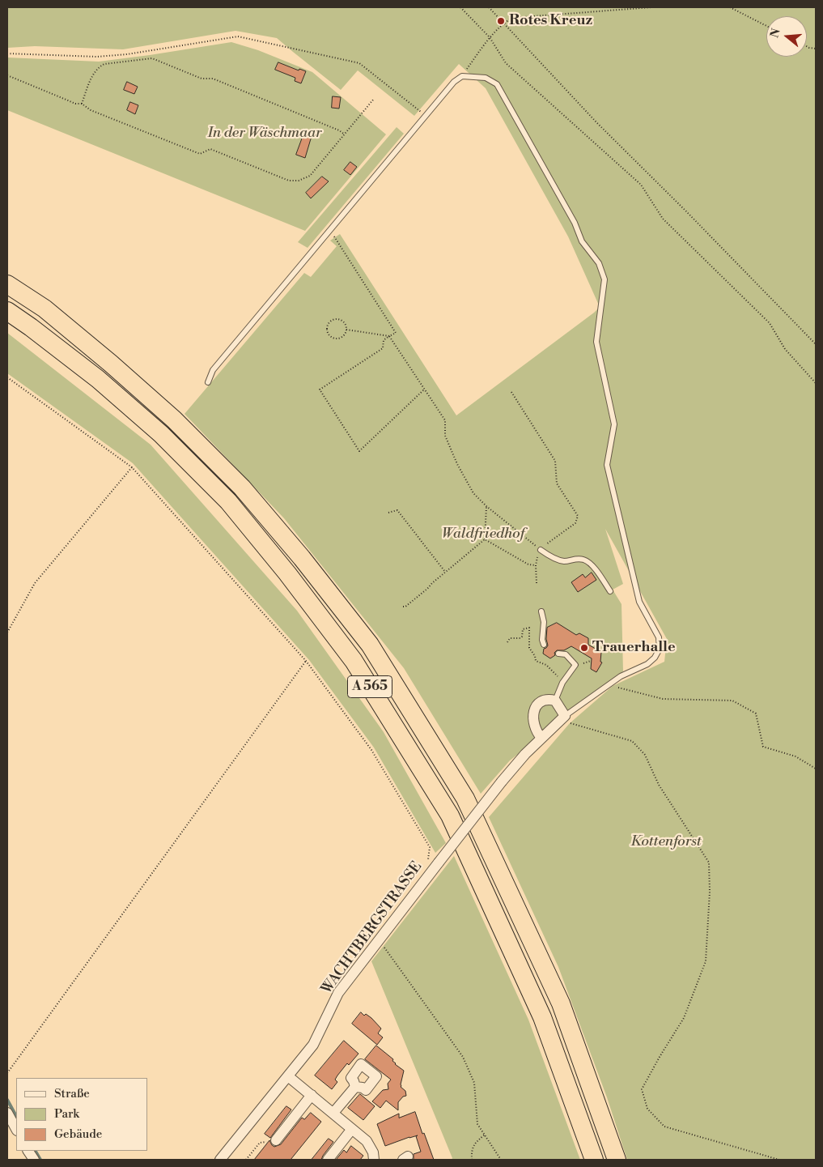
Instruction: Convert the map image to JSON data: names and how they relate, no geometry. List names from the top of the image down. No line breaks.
{"streets":{"highway":["A 565"],"street":["WACHTBERGSTRASSE"]},"parks":["In der Wäschmaar","Waldfriedhof","Kottenforst"],"places":["Rotes Kreuz","Trauerhalle"],"legend":["Straße","Park","Gebäude"],"north":"left"}
